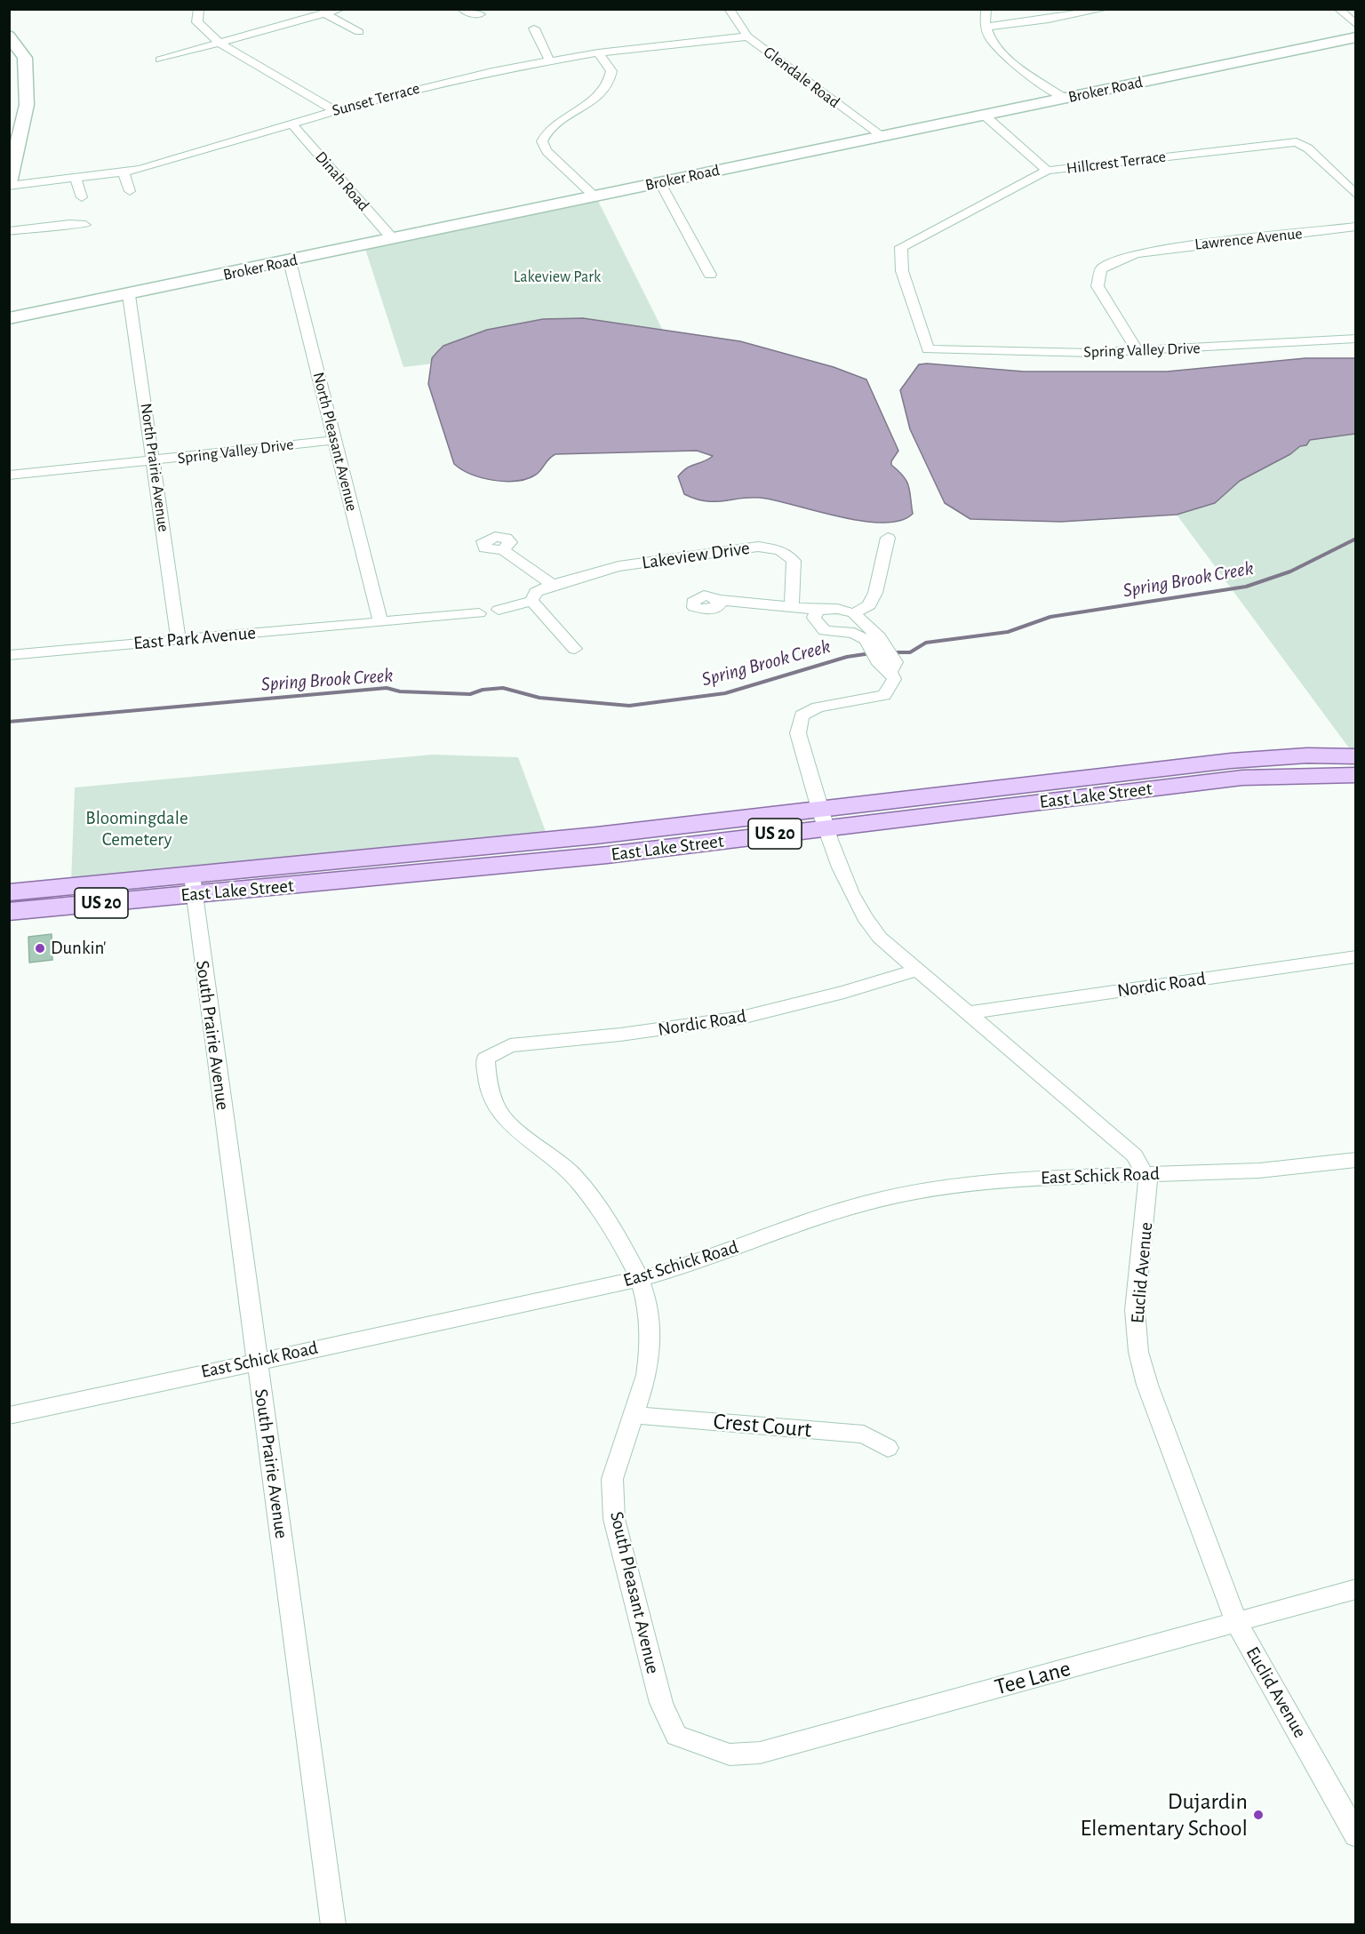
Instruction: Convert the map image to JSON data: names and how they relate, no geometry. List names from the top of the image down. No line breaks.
{"streets":{"main road":["East Lake Street","US 20"],"street":["Glendale Road","Broker Road","Sunset Terrace","Hillcrest Terrace","Dinah Road","Lawrence Avenue","Spring Valley Drive","North Pleasant Avenue","North Prairie Avenue","Lakeview Drive","East Park Avenue","Nordic Road","South Prairie Avenue","East Schick Road","Euclid Avenue","Crest Court","South Pleasant Avenue","Tee Lane"]},"crossings":[["Glendale Road","Broker Road"],["Glendale Road","Sunset Terrace"],["Broker Road","Dinah Road"],["Broker Road","North Pleasant Avenue"],["Broker Road","North Prairie Avenue"],["Sunset Terrace","Dinah Road"],["Hillcrest Terrace","Spring Valley Drive"],["Lawrence Avenue","Spring Valley Drive"],["Spring Valley Drive","North Pleasant Avenue"],["Spring Valley Drive","North Prairie Avenue"],["North Pleasant Avenue","East Park Avenue"],["North Prairie Avenue","East Park Avenue"],["East Lake Street","South Prairie Avenue"],["East Lake Street","Euclid Avenue"],["Nordic Road","Euclid Avenue"],["Nordic Road","South Pleasant Avenue"],["South Prairie Avenue","East Schick Road"],["East Schick Road","Euclid Avenue"],["East Schick Road","South Pleasant Avenue"],["Euclid Avenue","Tee Lane"],["Crest Court","South Pleasant Avenue"],["South Pleasant Avenue","Tee Lane"]],"water":["Spring Brook Creek"],"parks":["Lakeview Park","Bloomingdale Cemetery"],"places":["Dunkin'","Dujardin Elementary School"]}
